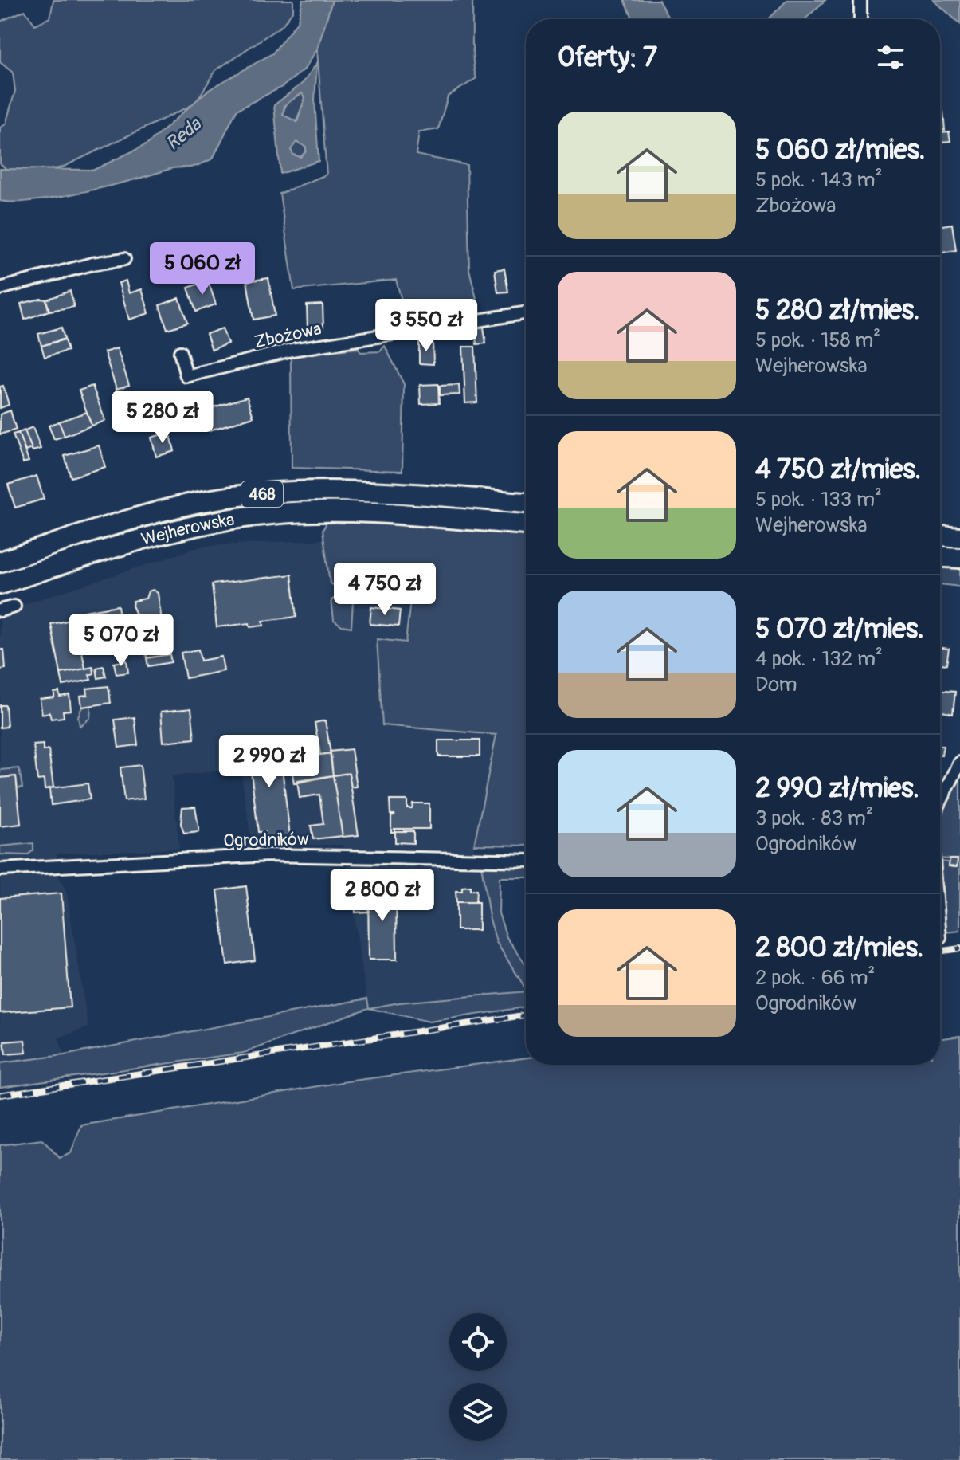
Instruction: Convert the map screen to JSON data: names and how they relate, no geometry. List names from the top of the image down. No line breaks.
{"streets":{"main road":["468","Wejherowska"],"street":["Zbożowa","Ogrodników"]},"water":["Reda"],"page":{"heading":"Oferty: 7","list":[{"name":"5 060 zł/mies.","note":"5 pok. · 143 m² · Zbożowa"},{"name":"5 280 zł/mies.","note":"5 pok. · 158 m² · Wejherowska"},{"name":"4 750 zł/mies.","note":"5 pok. · 133 m² · Wejherowska"},{"name":"5 070 zł/mies.","note":"4 pok. · 132 m² · Dom"},{"name":"2 990 zł/mies.","note":"3 pok. · 83 m² · Ogrodników"},{"name":"2 800 zł/mies.","note":"2 pok. · 66 m² · Ogrodników"}],"price":["5 060 zł","3 550 zł","5 280 zł","4 750 zł","5 070 zł","2 990 zł","2 800 zł"]}}
